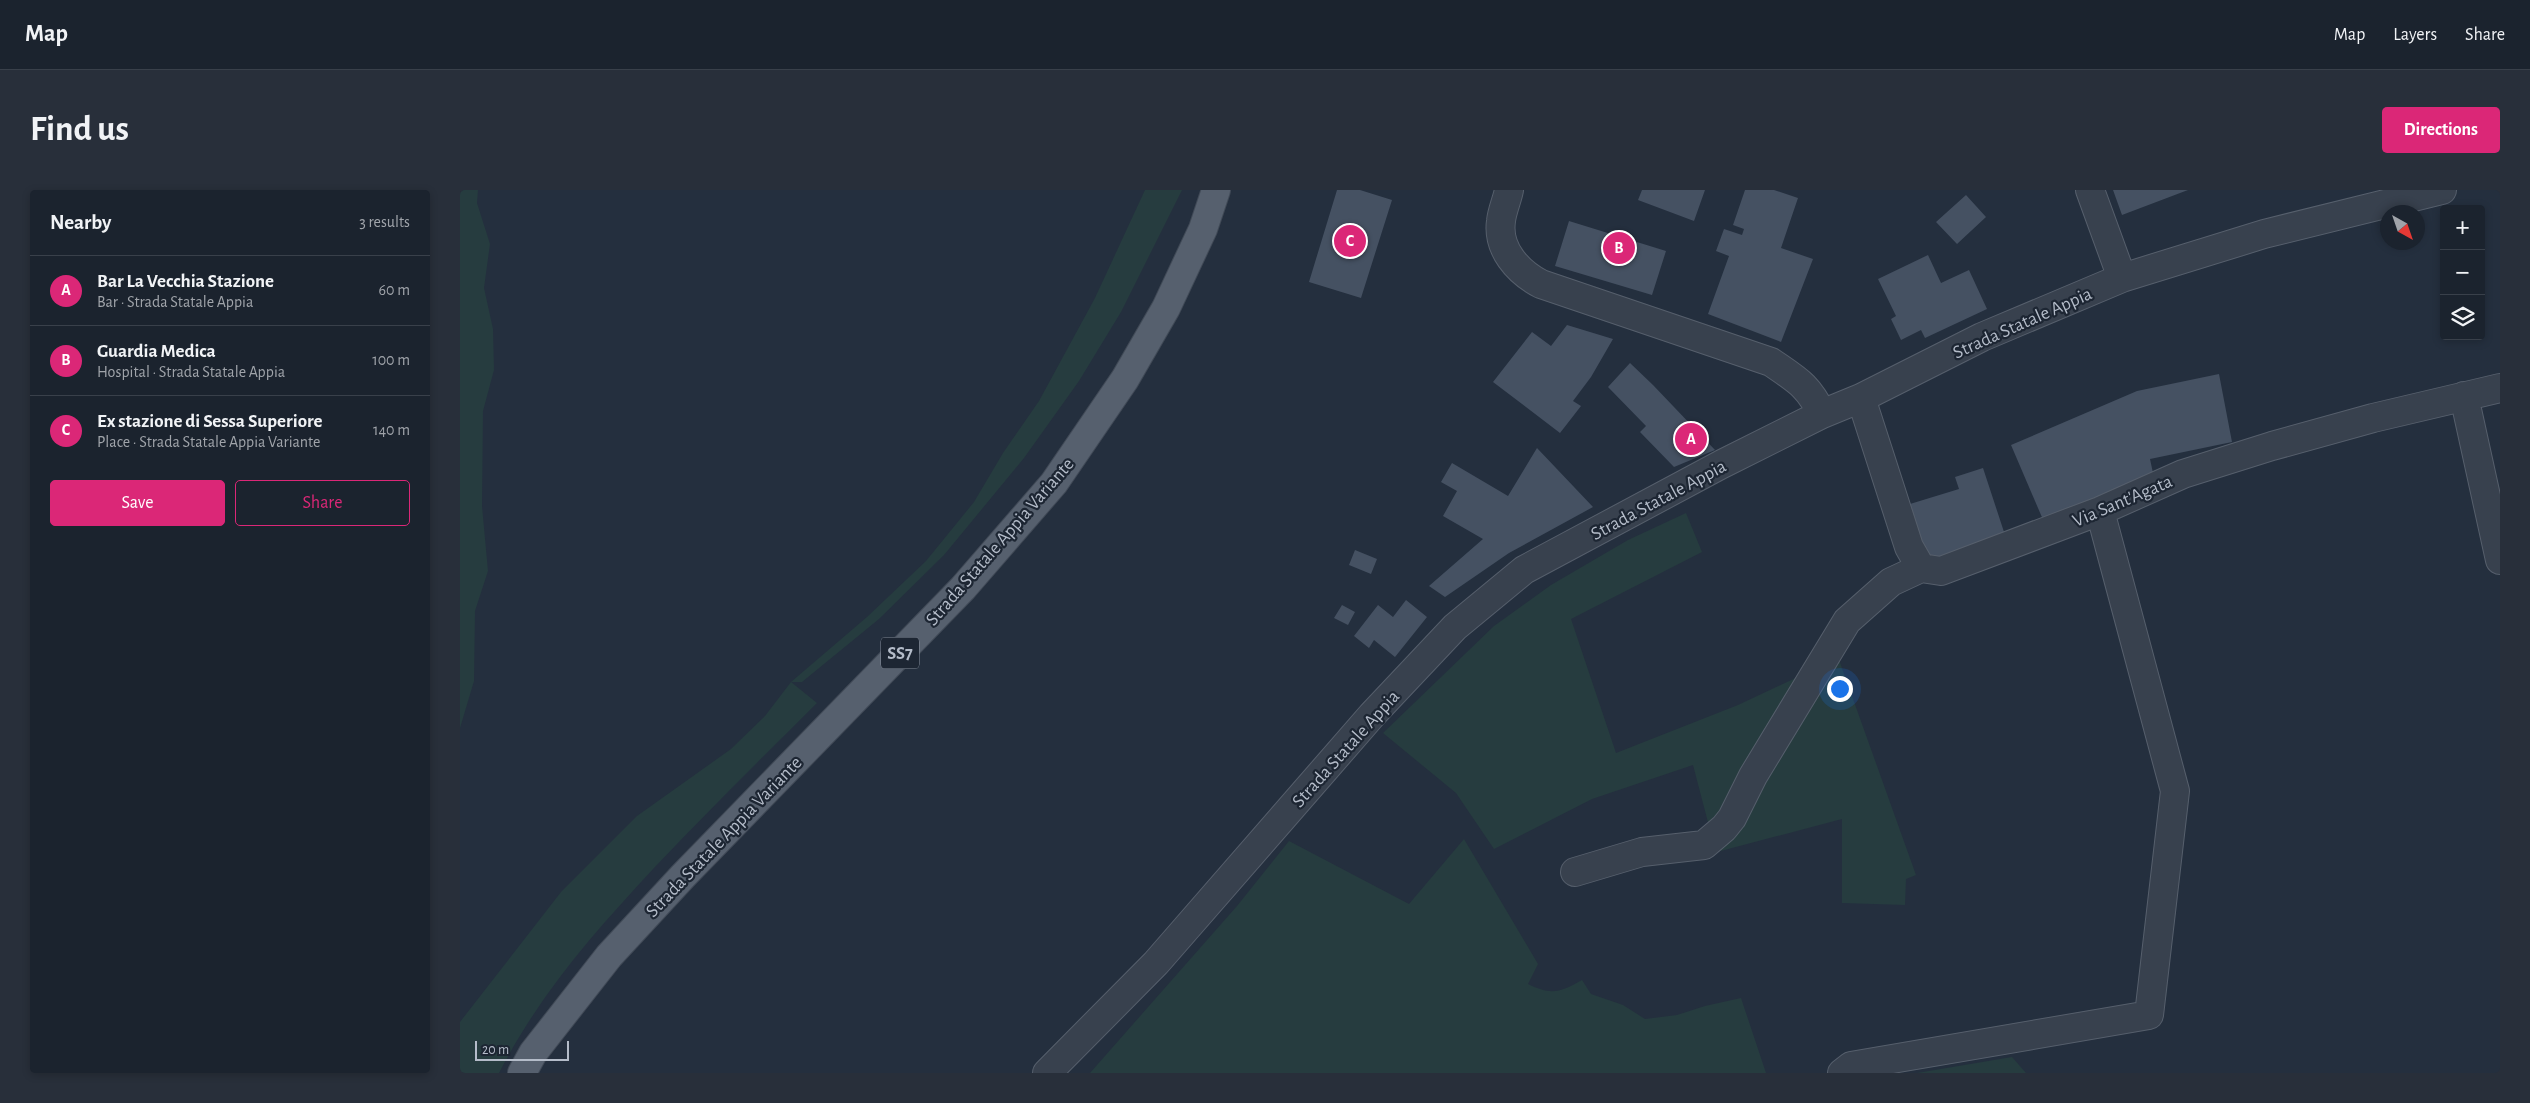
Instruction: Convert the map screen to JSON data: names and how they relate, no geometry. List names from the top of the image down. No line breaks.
{"streets":{"main road":["Strada Statale Appia Variante","SS7"],"street":["Strada Statale Appia","Via Sant'Agata"]},"scale_bar":"20 m","north":"bottom right","page":{"header":"Map","nav":["Map","Layers","Share"],"buttons":["Directions",["Save","Share"]],"title":"Find us","heading":["Nearby","3 results"],"map_buttons":["+","−"],"pins":["C","B","A"],"list":[{"mark":"A","name":"Bar La Vecchia Stazione","note":"Bar · Strada Statale Appia","value":"60 m"},{"mark":"B","name":"Guardia Medica","note":"Hospital · Strada Statale Appia","value":"100 m"},{"mark":"C","name":"Ex stazione di Sessa Superiore","note":"Place · Strada Statale Appia Variante","value":"140 m"}],"scale":"20 m"}}
